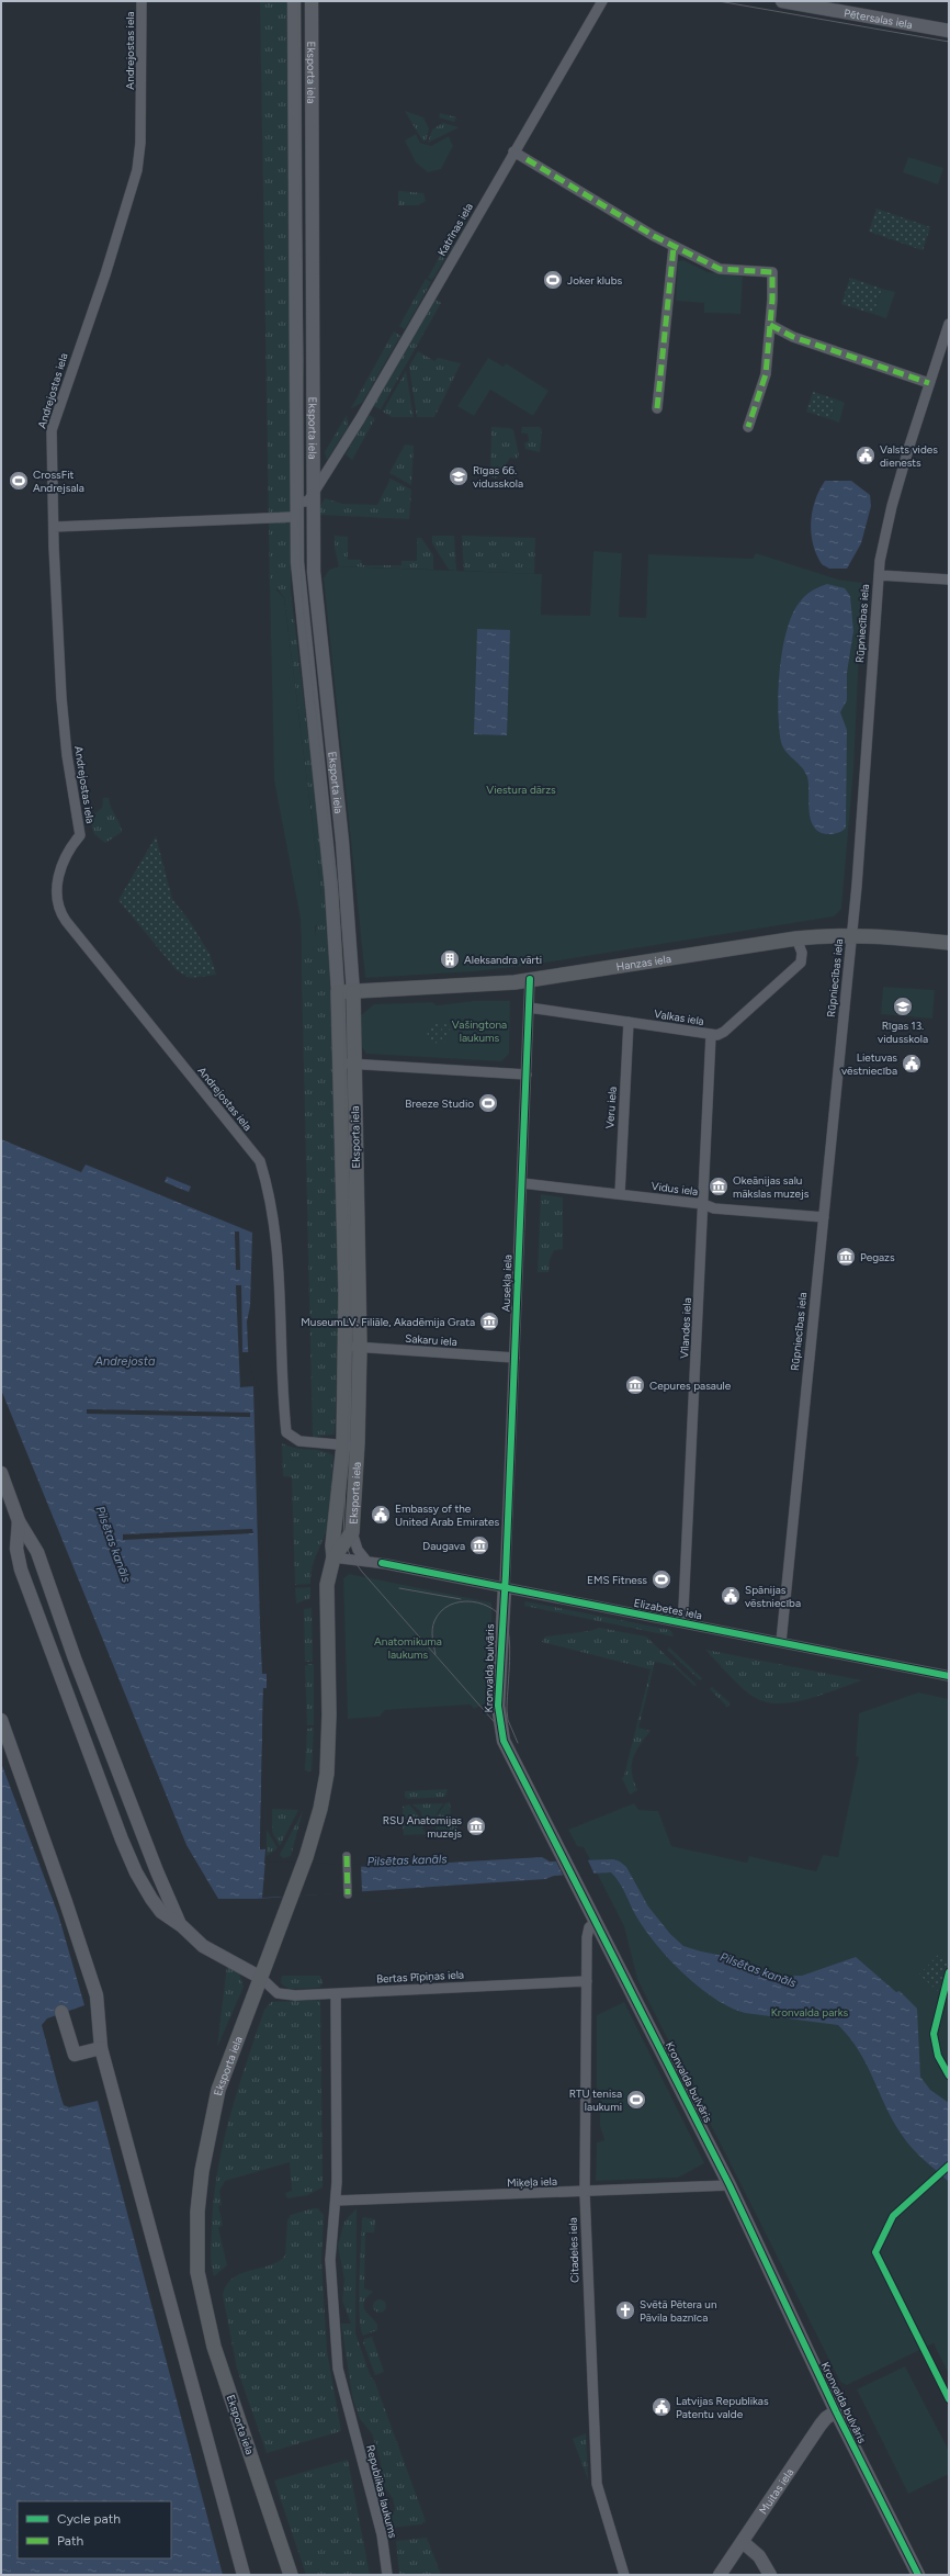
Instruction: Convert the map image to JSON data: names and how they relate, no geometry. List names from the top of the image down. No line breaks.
{"streets":{"main road":["Eksporta iela","Hanzas iela"],"street":["Pētersalas iela","Andrejostas iela","Katrīnas iela","Rūpniecības iela","Valkas iela","Veru iela","Vidus iela","Ausekļa iela","Vīlandes iela","Sakaru iela","Elizabetes iela","Kronvalda bulvāris","Bertas Pīpiņas iela","Miķeļa iela","Citadeles iela","Republikas laukums","Muitas iela"]},"crossings":[["Andrejostas iela","Eksporta iela"],["Eksporta iela","Katrīnas iela"],["Eksporta iela","Hanzas iela"],["Eksporta iela","Sakaru iela"],["Eksporta iela","Elizabetes iela"],["Eksporta iela","Bertas Pīpiņas iela"],["Rūpniecības iela","Hanzas iela"],["Rūpniecības iela","Vidus iela"],["Rūpniecības iela","Elizabetes iela"],["Hanzas iela","Valkas iela"],["Hanzas iela","Ausekļa iela"],["Valkas iela","Veru iela"],["Valkas iela","Ausekļa iela"],["Valkas iela","Vīlandes iela"],["Veru iela","Vidus iela"],["Vidus iela","Ausekļa iela"],["Vidus iela","Vīlandes iela"],["Ausekļa iela","Sakaru iela"],["Ausekļa iela","Elizabetes iela"],["Ausekļa iela","Kronvalda bulvāris"],["Vīlandes iela","Elizabetes iela"],["Elizabetes iela","Kronvalda bulvāris"],["Kronvalda bulvāris","Miķeļa iela"],["Kronvalda bulvāris","Citadeles iela"],["Kronvalda bulvāris","Muitas iela"],["Bertas Pīpiņas iela","Citadeles iela"],["Miķeļa iela","Citadeles iela"],["Miķeļa iela","Republikas laukums"]],"water":["Andrejosta","Pilsētas kanāls"],"parks":["Viestura dārzs","Vašingtona laukums","Anatomikuma laukums","Kronvalda parks"],"places":{"sports":["Joker klubs","CrossFit Andrejsala","Breeze Studio","EMS Fitness","RTU tenisa laukumi"],"public building":["Valsts vides dienests","Lietuvas vēstniecība","Embassy of the United Arab Emirates","Spānijas vēstniecība","Latvijas Republikas Patentu valde"],"school or university":["Rīgas 66. vidusskola","Rīgas 13. vidusskola"],"building":["Aleksandra vārti"],"museum":["Okeānijas salu mākslas muzejs","Pegazs","MuseumLV. Filiāle, Akadēmija Grata","Cepures pasaule","Daugava","RSU Anatomijas muzejs"],"church":["Svētā Pētera un Pāvila baznīca"]},"legend":["Cycle path","Path"]}
